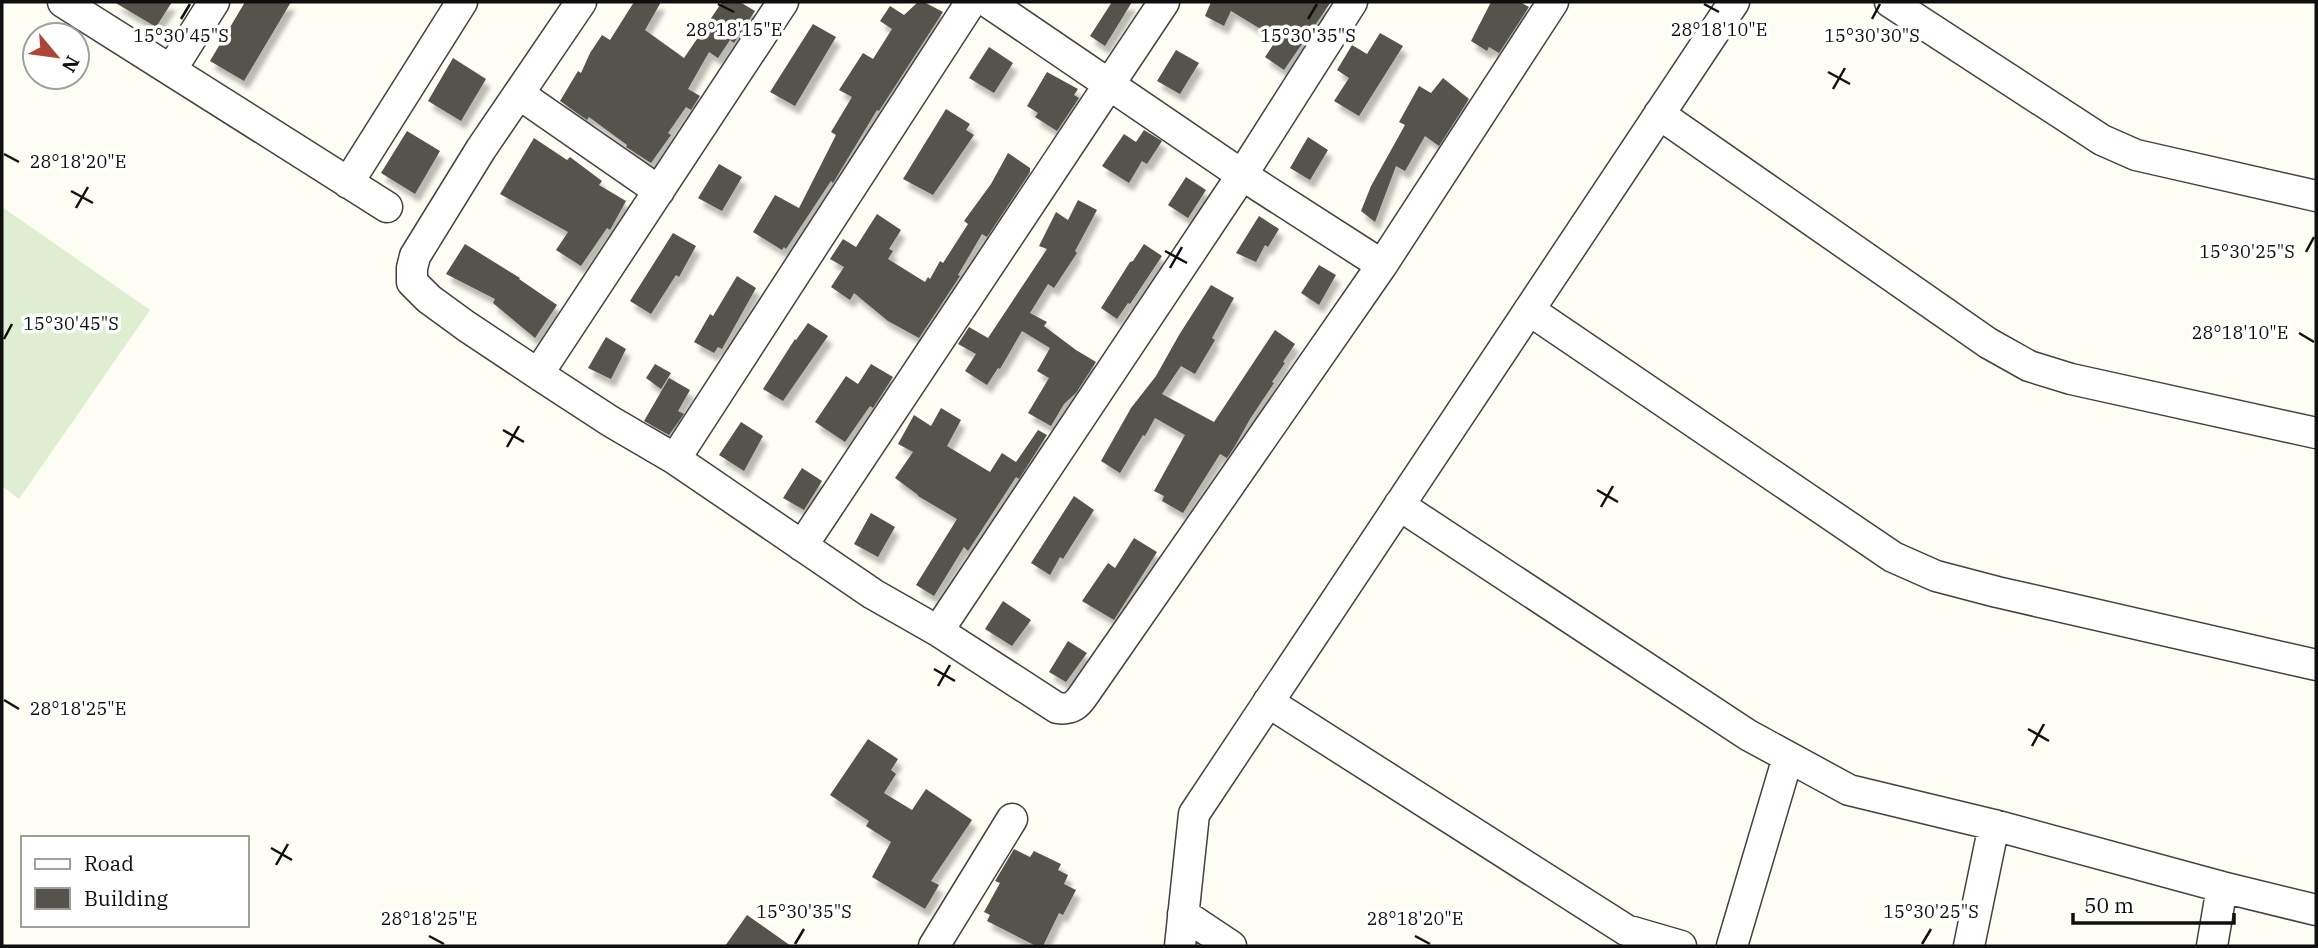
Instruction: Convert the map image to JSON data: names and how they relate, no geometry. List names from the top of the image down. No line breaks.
{"legend":["Road","Building"],"scale_bar":"50 m","north":"bottom right","coordinates":["28°18'15\"E","28°18'10\"E","15°30'45\"S","15°30'35\"S","15°30'30\"S","28°18'20\"E","15°30'25\"S","28°18'25\"E"]}
